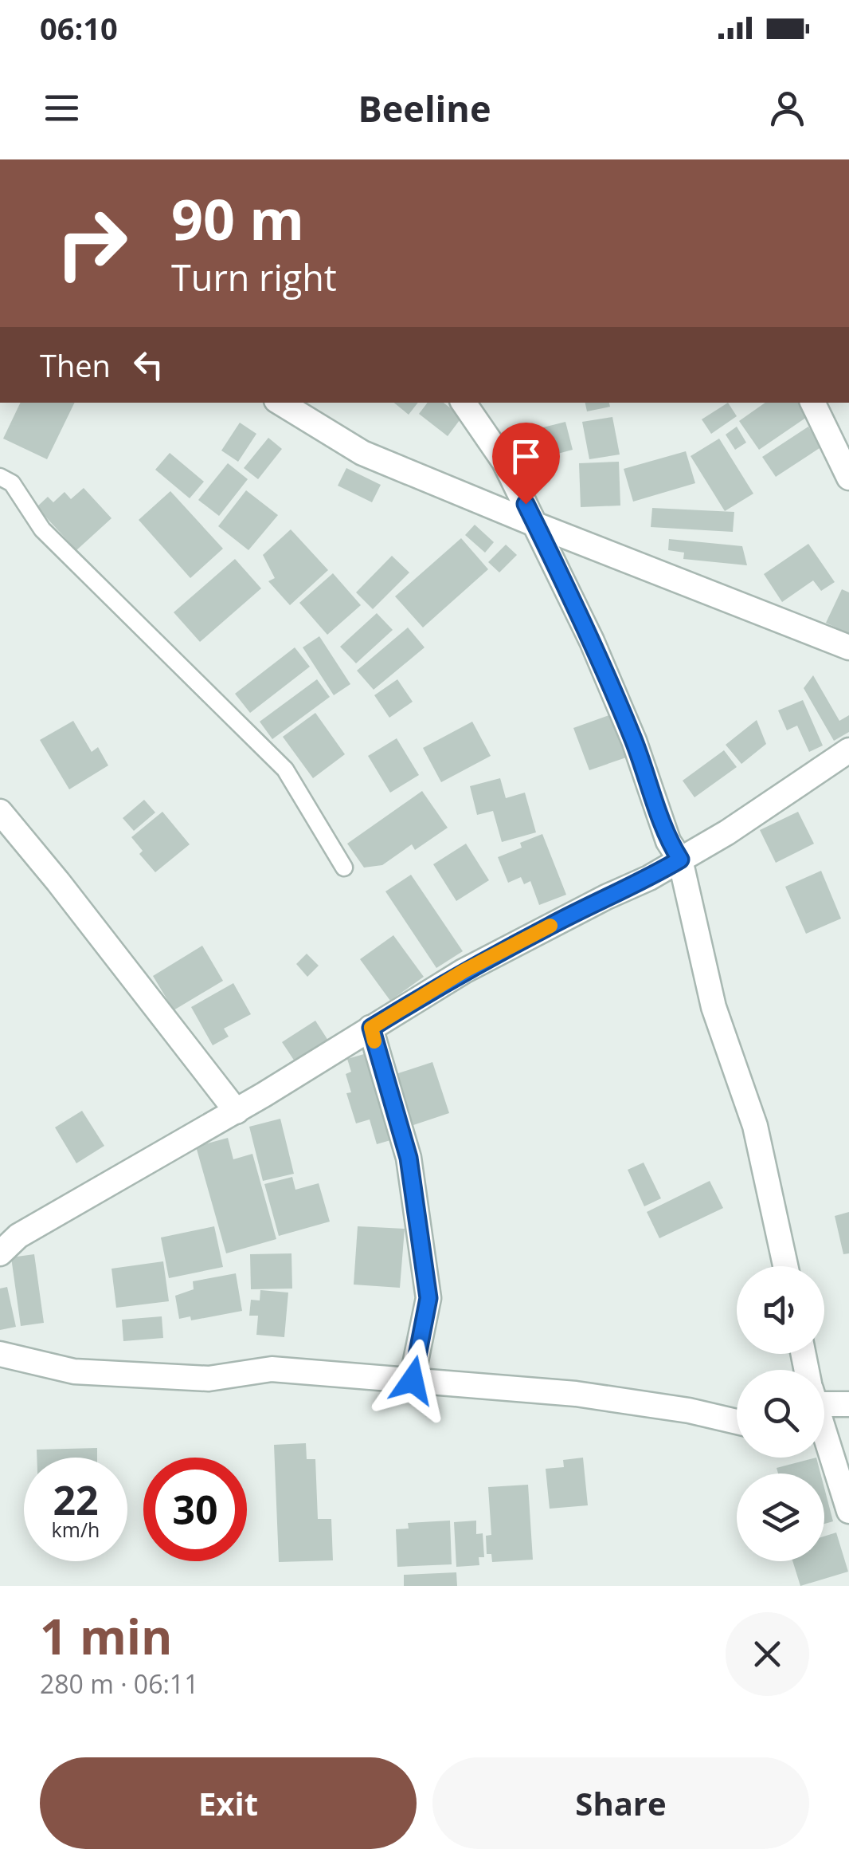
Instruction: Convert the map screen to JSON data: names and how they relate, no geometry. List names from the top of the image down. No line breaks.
{"page":{"status":"06:10","header":"Beeline","turn":["90 m","Turn right"],"then":"Then","speed":"22 km/h","limit":"30","heading":["1 min","280 m · 06:11"],"buttons":["Exit","Share"]}}
